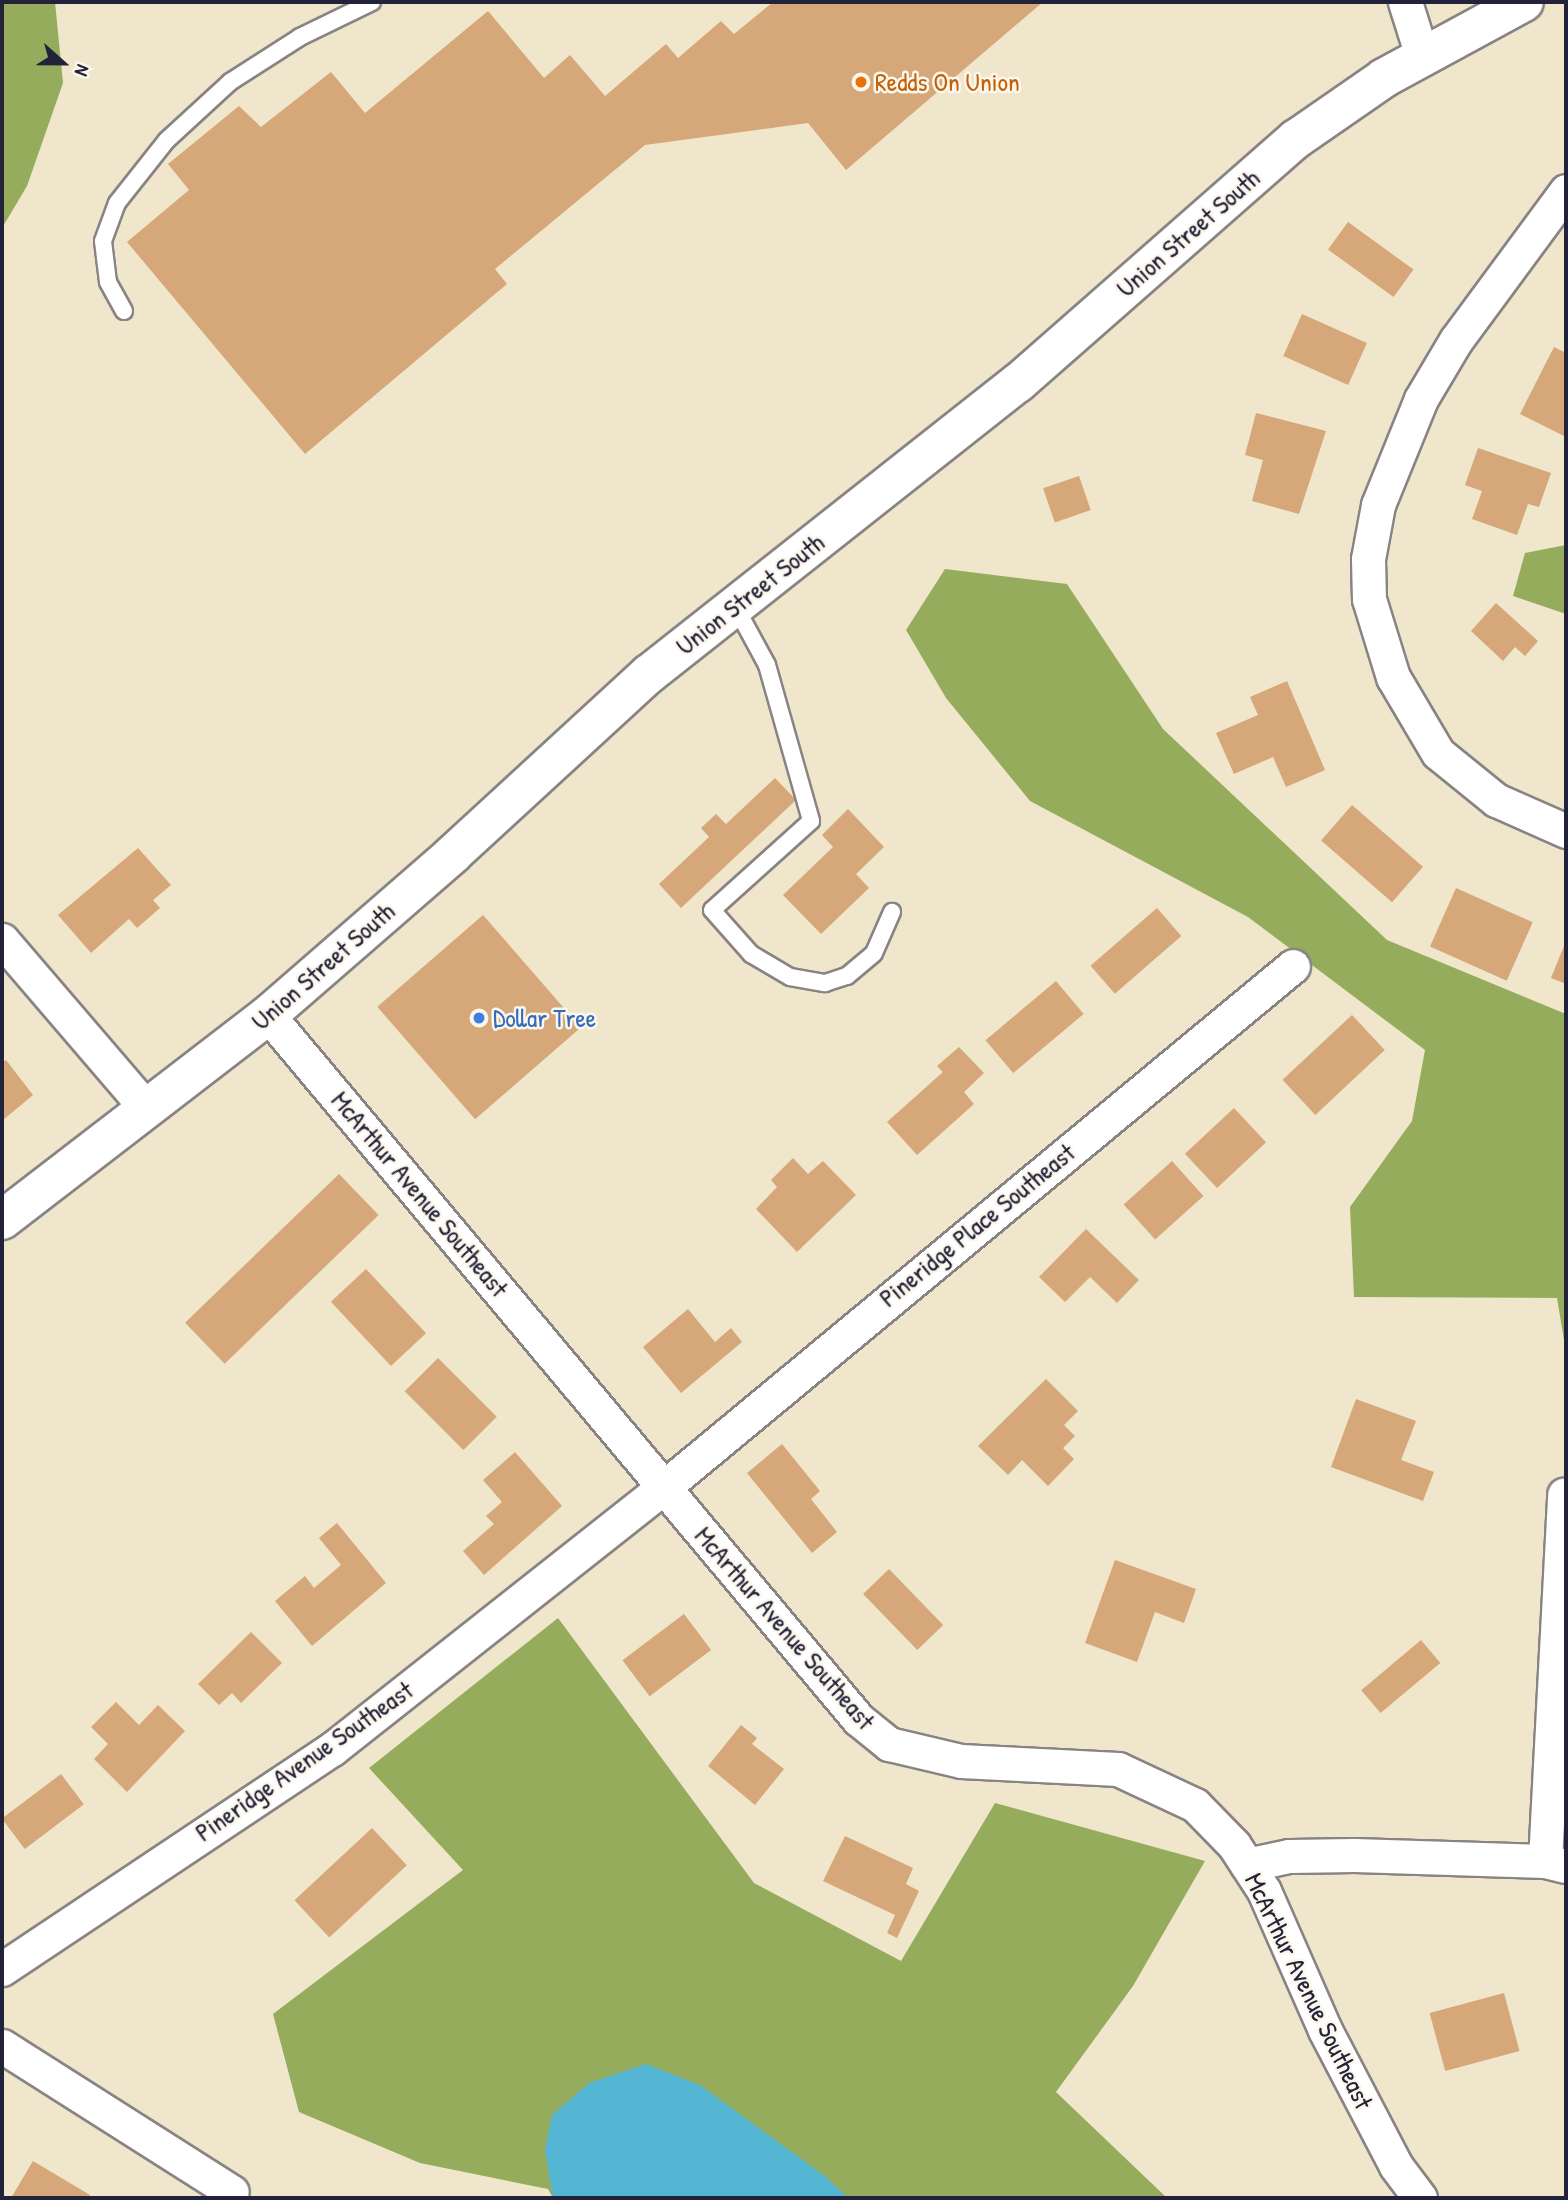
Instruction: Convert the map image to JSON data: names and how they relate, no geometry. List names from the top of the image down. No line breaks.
{"streets":{"main road":["Union Street South"],"street":["McArthur Avenue Southeast","Pineridge Place Southeast","Pineridge Avenue Southeast"]},"crossings":[["Union Street South","McArthur Avenue Southeast"],["McArthur Avenue Southeast","Pineridge Place Southeast"],["McArthur Avenue Southeast","Pineridge Avenue Southeast"],["Pineridge Place Southeast","Pineridge Avenue Southeast"]],"places":["Redds On Union","Dollar Tree"],"north":"right"}
